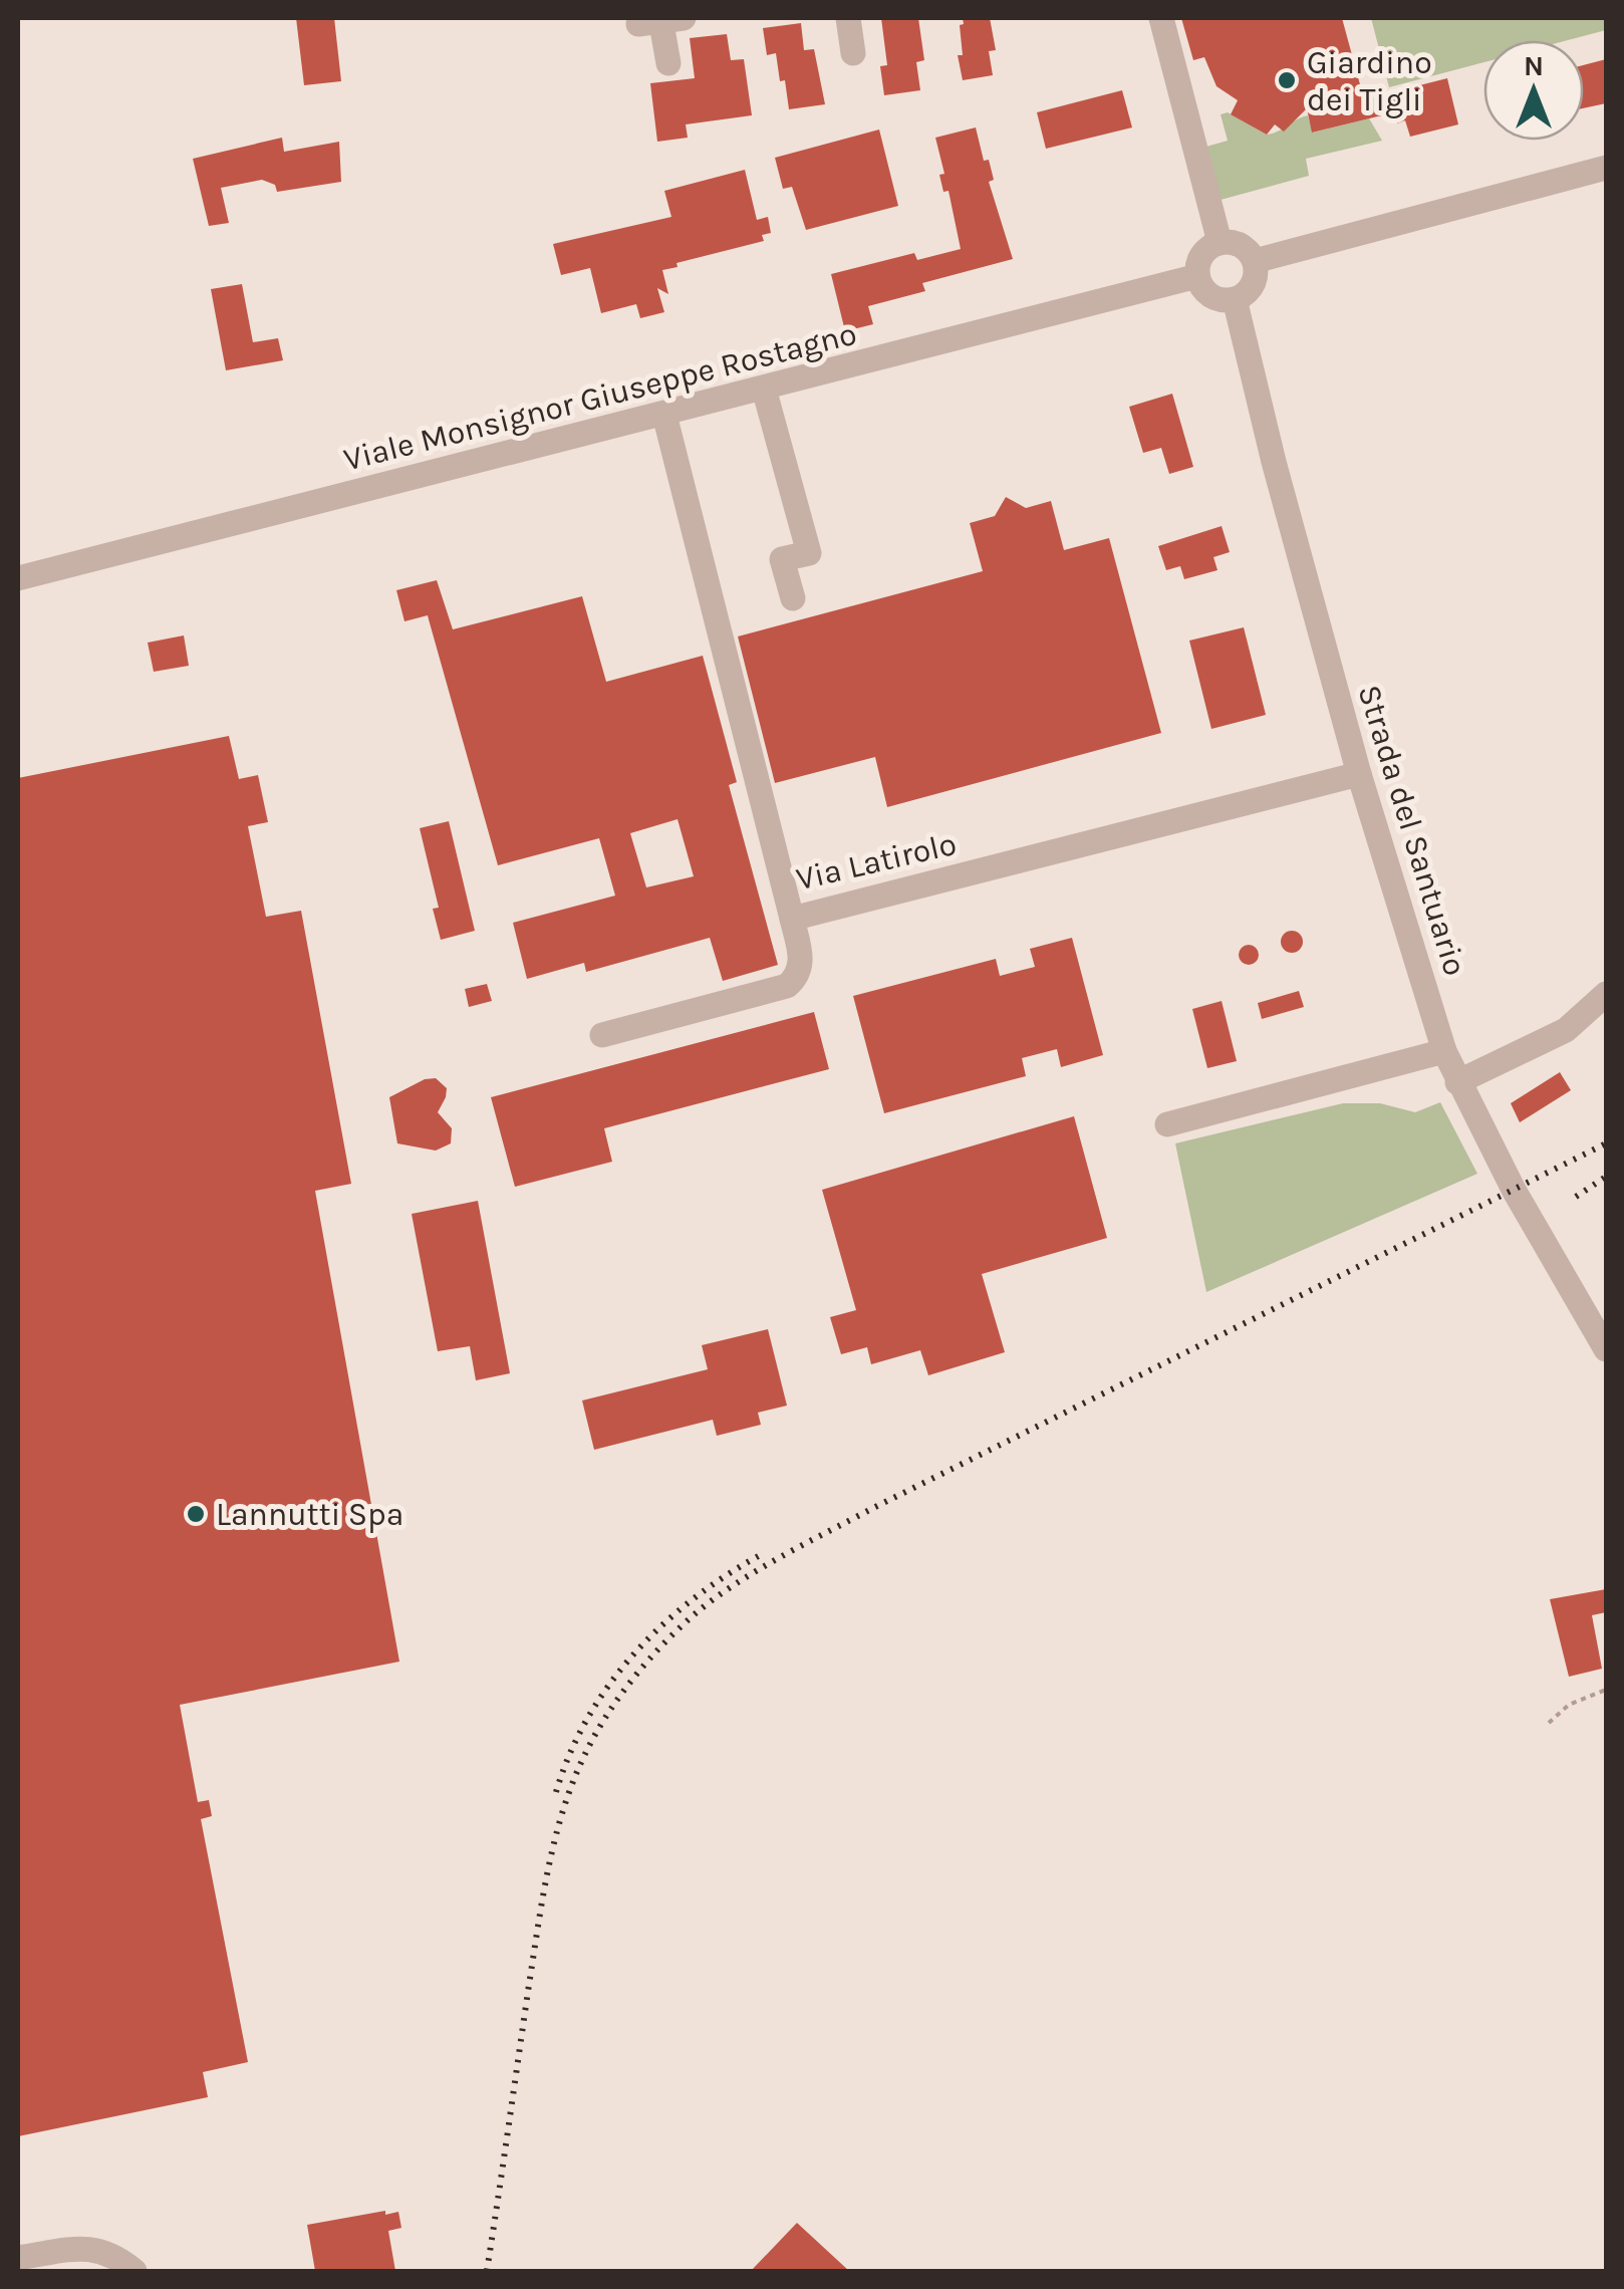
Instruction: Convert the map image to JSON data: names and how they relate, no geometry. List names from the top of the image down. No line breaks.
{"streets":{"street":["Viale Monsignor Giuseppe Rostagno","Strada del Santuario","Via Latirolo"]},"crossings":[["Viale Monsignor Giuseppe Rostagno","Strada del Santuario"],["Viale Monsignor Giuseppe Rostagno","Via Latirolo"],["Strada del Santuario","Via Latirolo"]],"places":["Giardino dei Tigli","Lannutti Spa"],"north":"top"}
